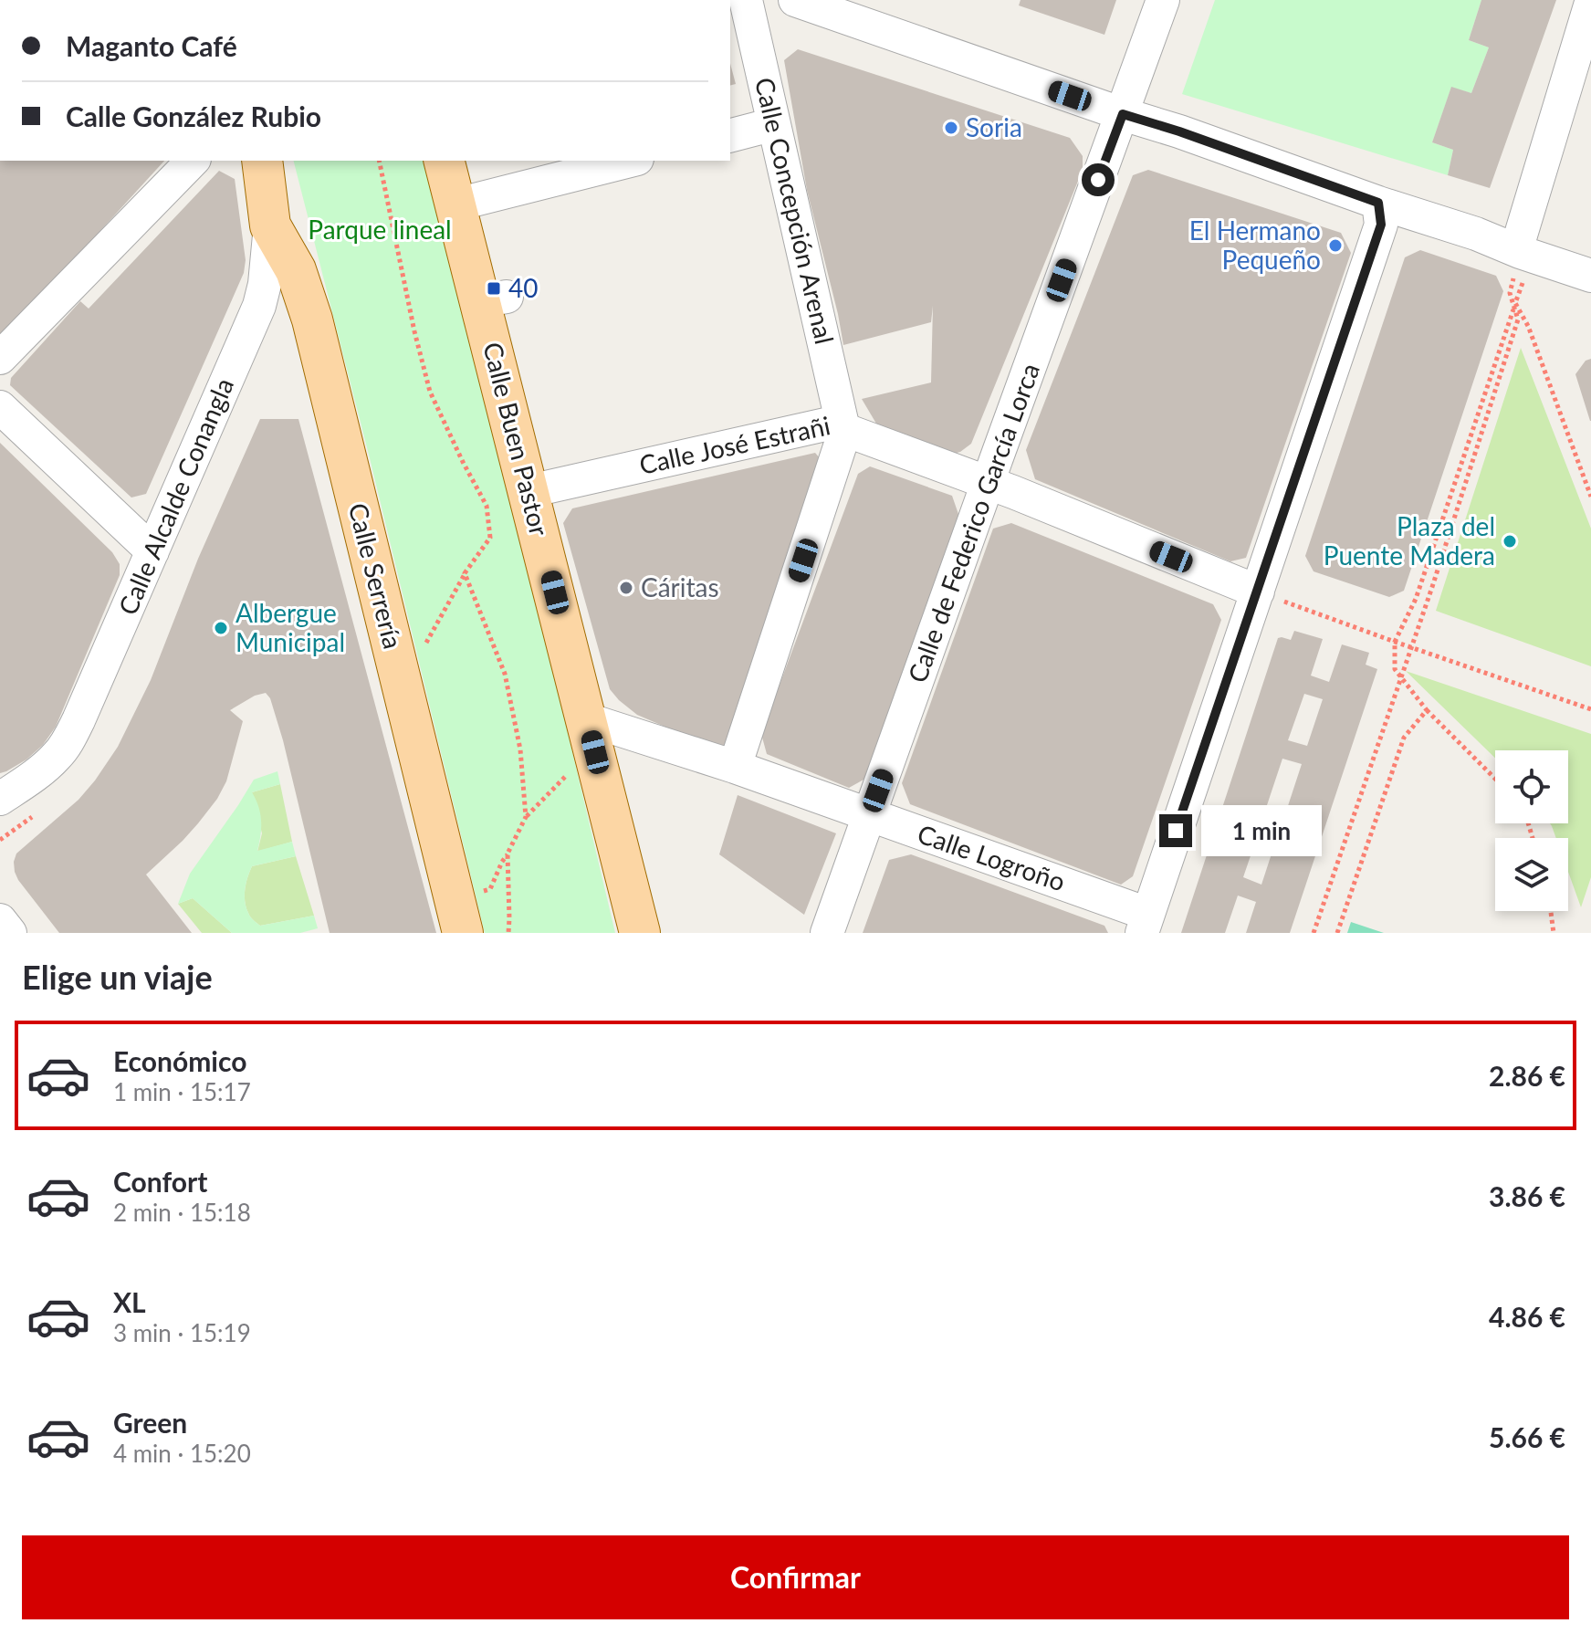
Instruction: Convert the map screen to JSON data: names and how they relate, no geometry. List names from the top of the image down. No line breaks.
{"streets":{"main road":["Calle Buen Pastor","Calle Alcalde Conangla","Calle Serrería"],"street":["Calle Concepción Arenal","Calle José Estrañi","Calle de Federico García Lorca","Calle Logroño"]},"crossings":[["Calle Concepción Arenal","Calle José Estrañi"],["Calle Buen Pastor","Calle José Estrañi"],["Calle Buen Pastor","Calle Logroño"],["Calle José Estrañi","Calle de Federico García Lorca"],["Calle Alcalde Conangla","Calle Serrería"],["Calle de Federico García Lorca","Calle Logroño"]],"parks":["Parque lineal"],"places":{"other":["Soria","El Hermano Pequeño","Plaza del Puente Madera","Cáritas","Albergue Municipal"],"transit":["40"]},"page":{"banner":["Maganto Café","Calle González Rubio"],"bubble":"1 min","heading":"Elige un viaje","list":[{"name":"Económico","note":"1 min · 15:17","value":"2.86 €"},{"name":"Confort","note":"2 min · 15:18","value":"3.86 €"},{"name":"XL","note":"3 min · 15:19","value":"4.86 €"},{"name":"Green","note":"4 min · 15:20","value":"5.66 €"}],"buttons":"Confirmar"}}
